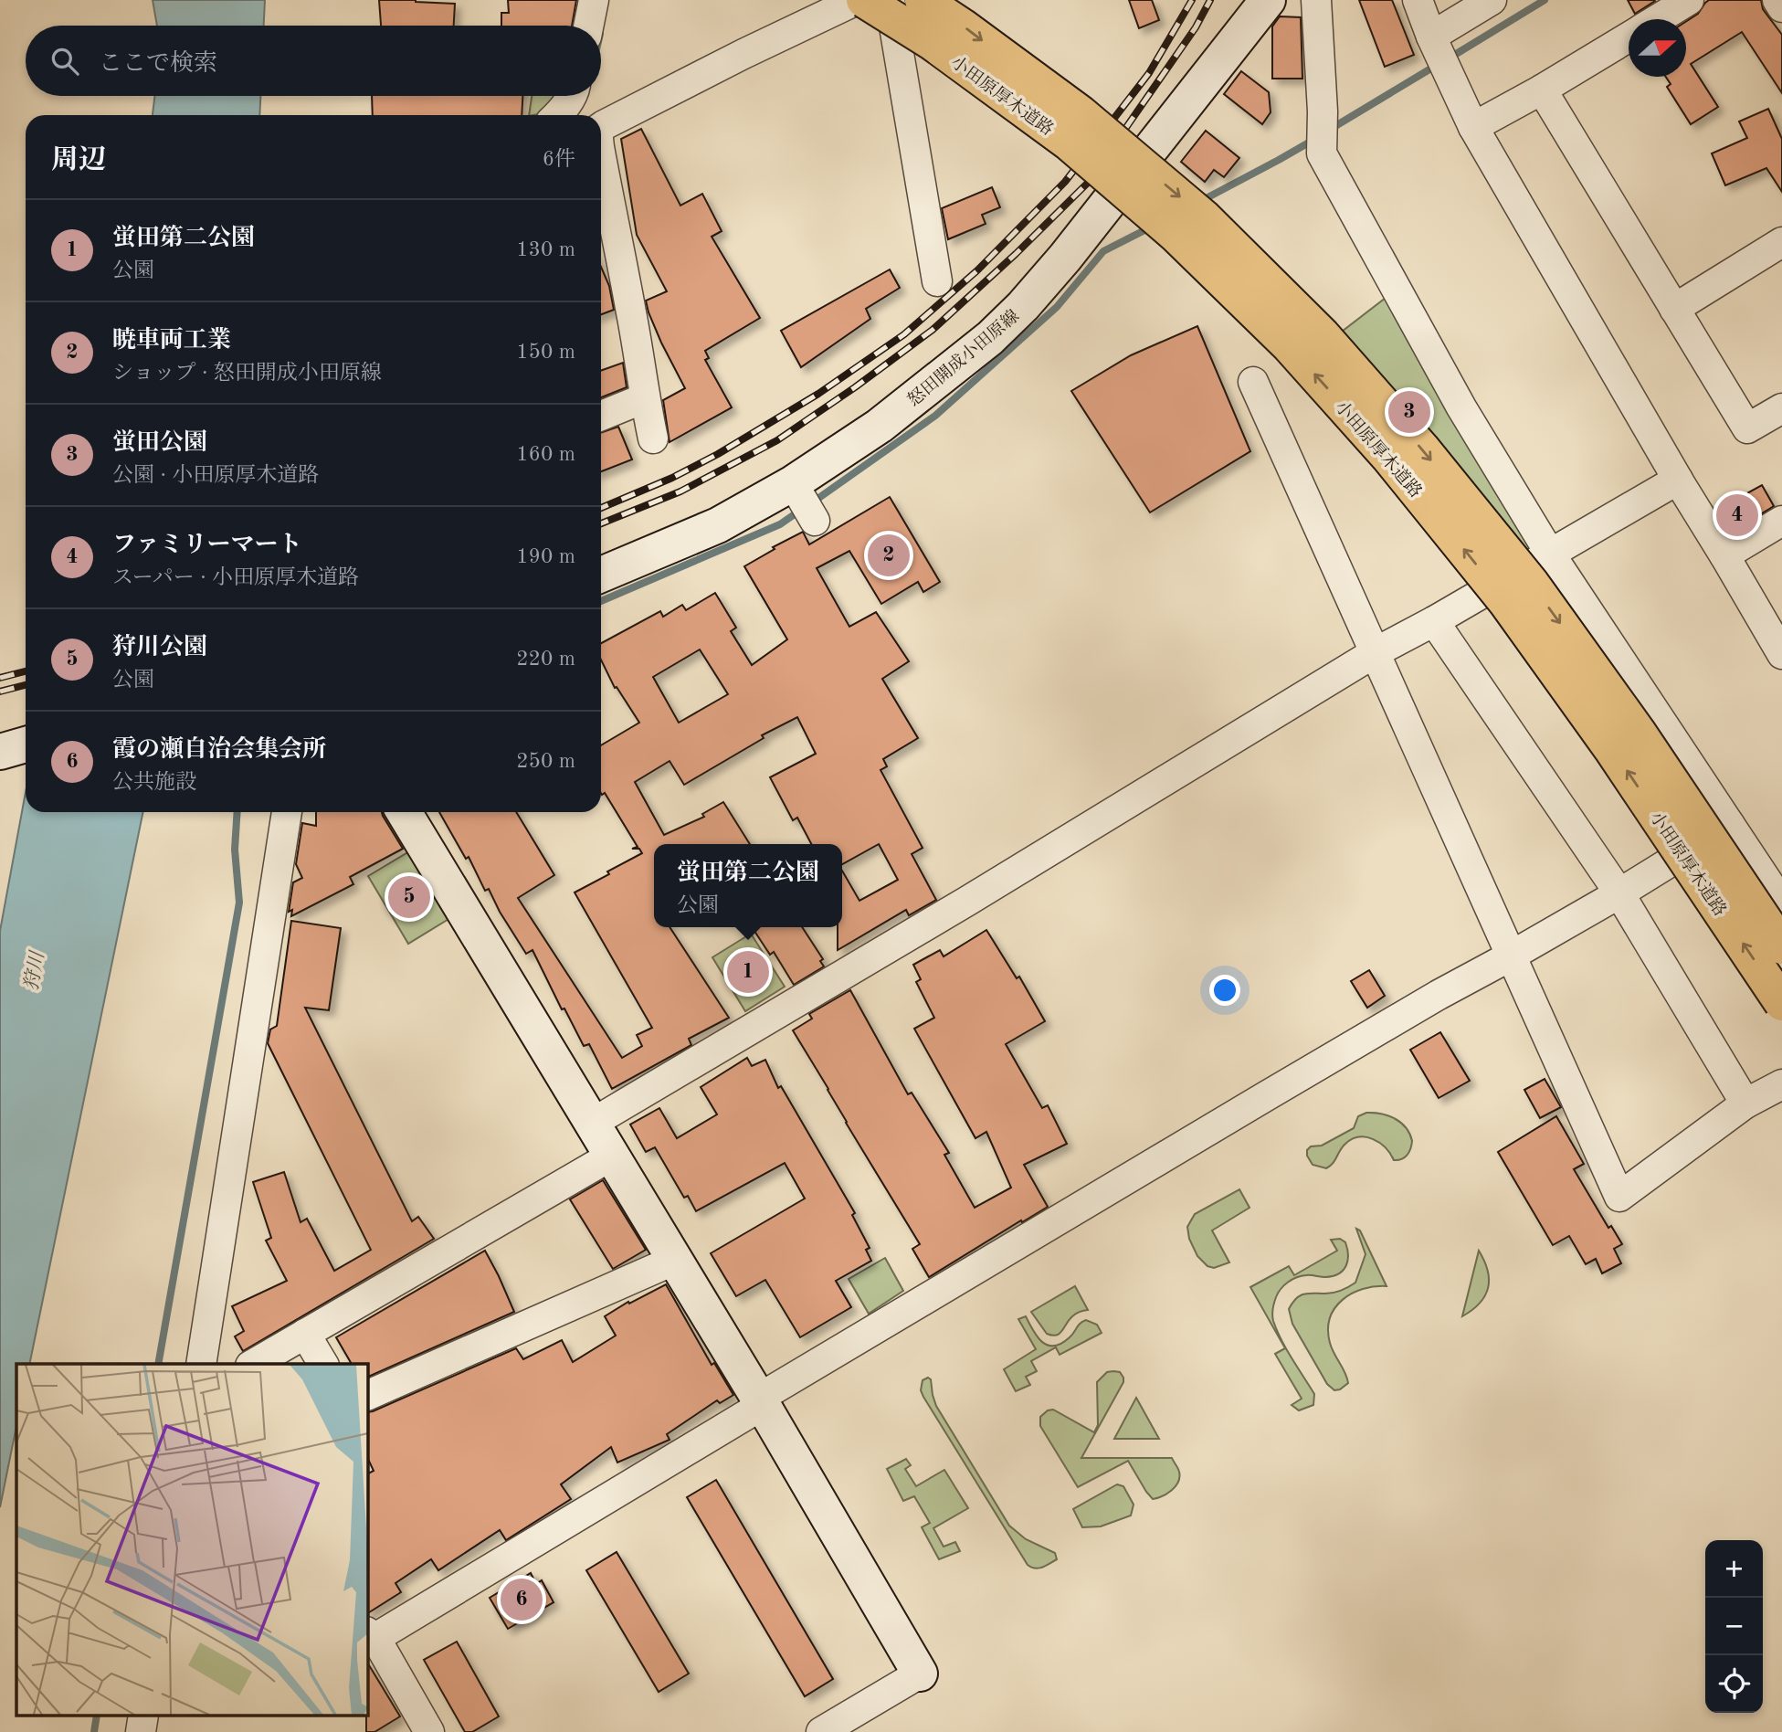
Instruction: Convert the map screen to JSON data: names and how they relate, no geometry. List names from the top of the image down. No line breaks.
{"streets":{"highway":["小田原厚木道路"],"street":["怒田開成小田原線"]},"water":["狩川"],"north":"right","page":{"search":"ここで検索","heading":["周辺","6件"],"list":[{"mark":"1","name":"蛍田第二公園","note":"公園","value":"130 m"},{"mark":"2","name":"暁車両工業","note":"ショップ · 怒田開成小田原線","value":"150 m"},{"mark":"3","name":"蛍田公園","note":"公園 · 小田原厚木道路","value":"160 m"},{"mark":"4","name":"ファミリーマート","note":"スーパー · 小田原厚木道路","value":"190 m"},{"mark":"5","name":"狩川公園","note":"公園","value":"220 m"},{"mark":"6","name":"霞の瀬自治会集会所","note":"公共施設","value":"250 m"}],"pins":["3","4","2","5","1","6"],"popup":["蛍田第二公園","公園"],"map_buttons":["+","−"]}}
